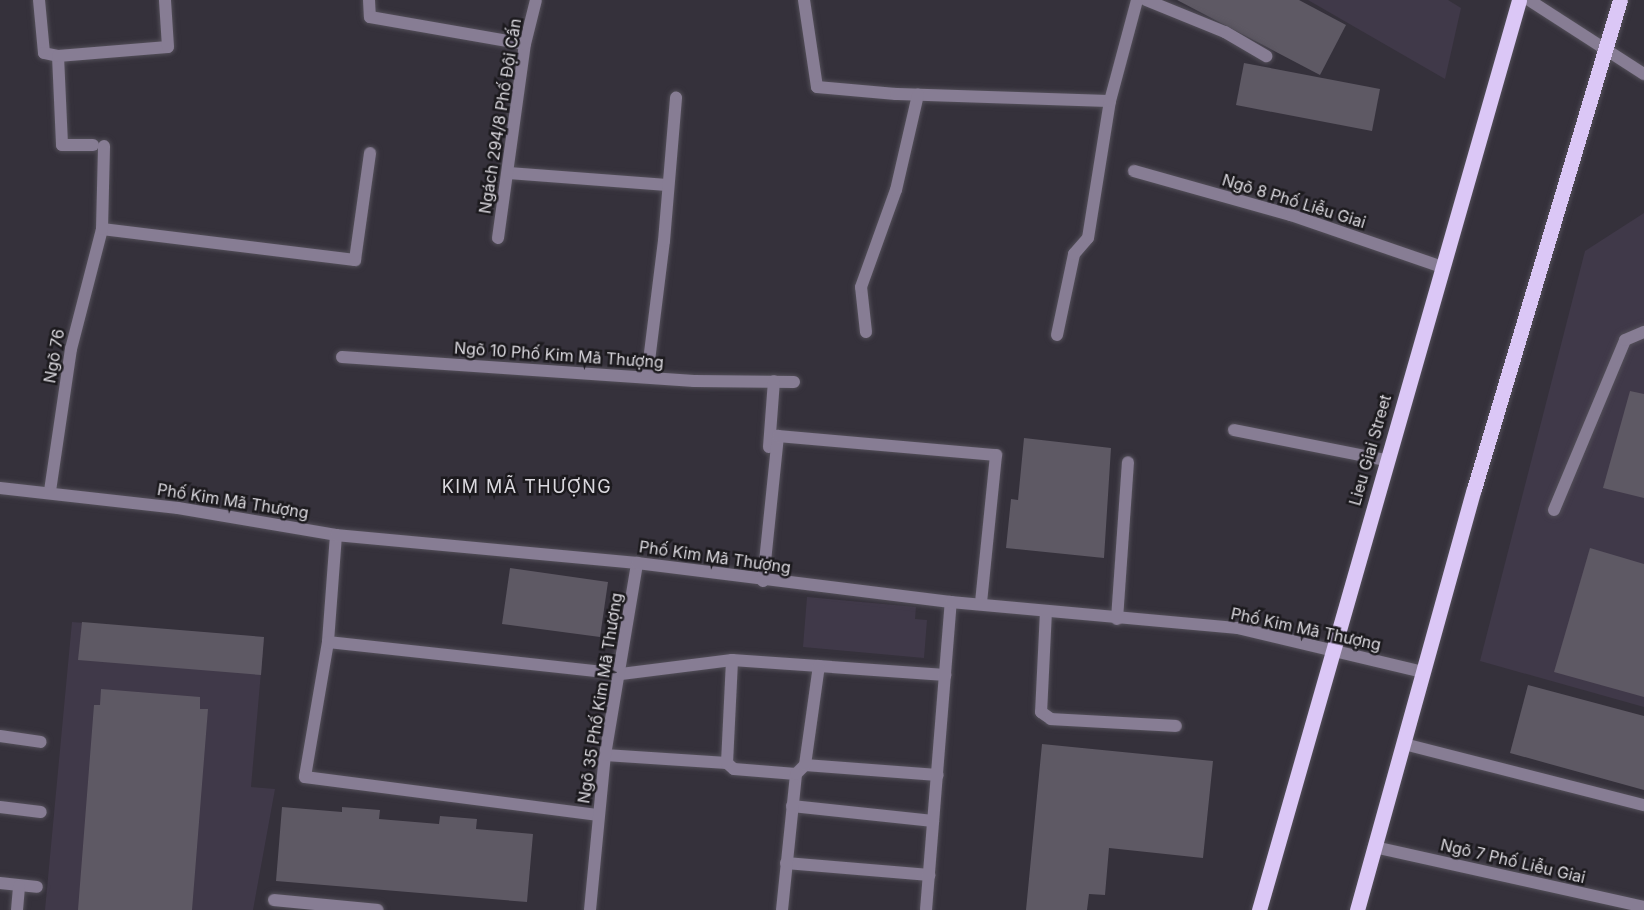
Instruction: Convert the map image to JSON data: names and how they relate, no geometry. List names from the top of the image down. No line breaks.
{"streets":{"main road":["Lieu Giai Street"],"street":["Ngách 294/8 Phố Đội Cấn","Ngõ 8 Phố Liễu Giai","Ngõ 10 Phố Kim Mã Thượng","Ngõ 76","Phố Kim Mã Thượng","Ngõ 35 Phố Kim Mã Thượng","Ngõ 7 Phố Liễu Giai"]},"crossings":[["Ngõ 8 Phố Liễu Giai","Lieu Giai Street"],["Ngõ 76","Phố Kim Mã Thượng"],["Lieu Giai Street","Phố Kim Mã Thượng"],["Phố Kim Mã Thượng","Ngõ 35 Phố Kim Mã Thượng"]],"districts":["KIM MÃ THƯỢNG"]}
